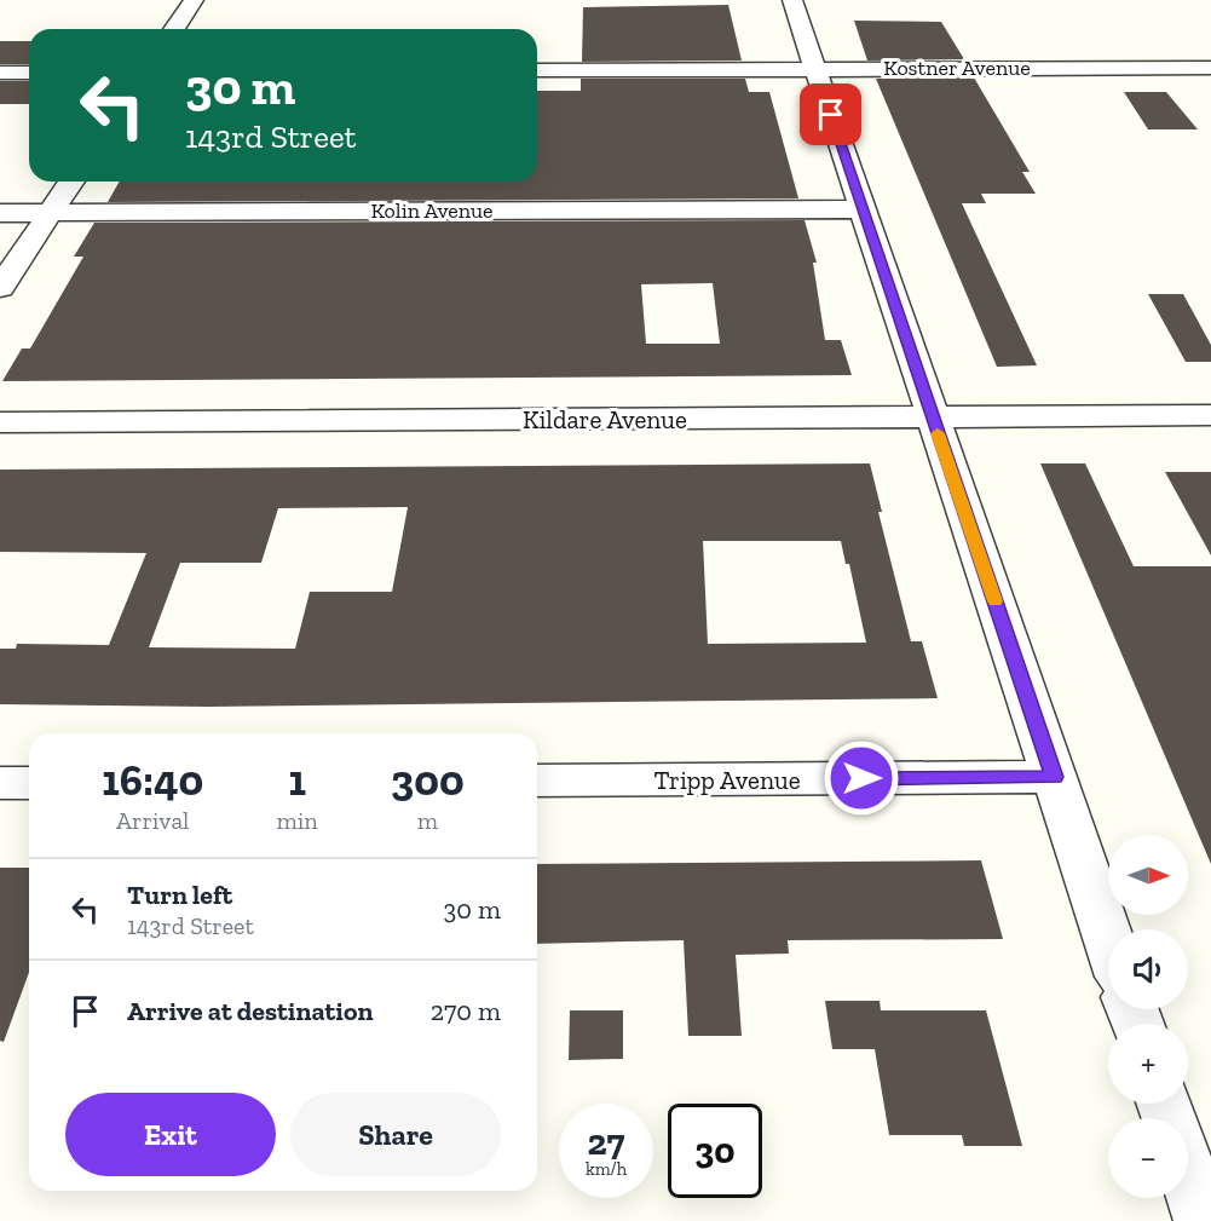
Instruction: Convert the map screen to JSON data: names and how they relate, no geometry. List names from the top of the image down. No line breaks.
{"streets":{"street":["Kostner Avenue","Kolin Avenue","Kildare Avenue","Tripp Avenue"]},"north":"right","page":{"turn":["30 m","143rd Street"],"eta":["16:40","Arrival","1","min","300","m"],"map_buttons":["+","−"],"list":[{"name":"Turn left","note":"143rd Street","value":"30 m"},{"name":"Arrive at destination","value":"270 m"}],"buttons":["Exit","Share"],"speed":"27 km/h","limit":"30"}}
